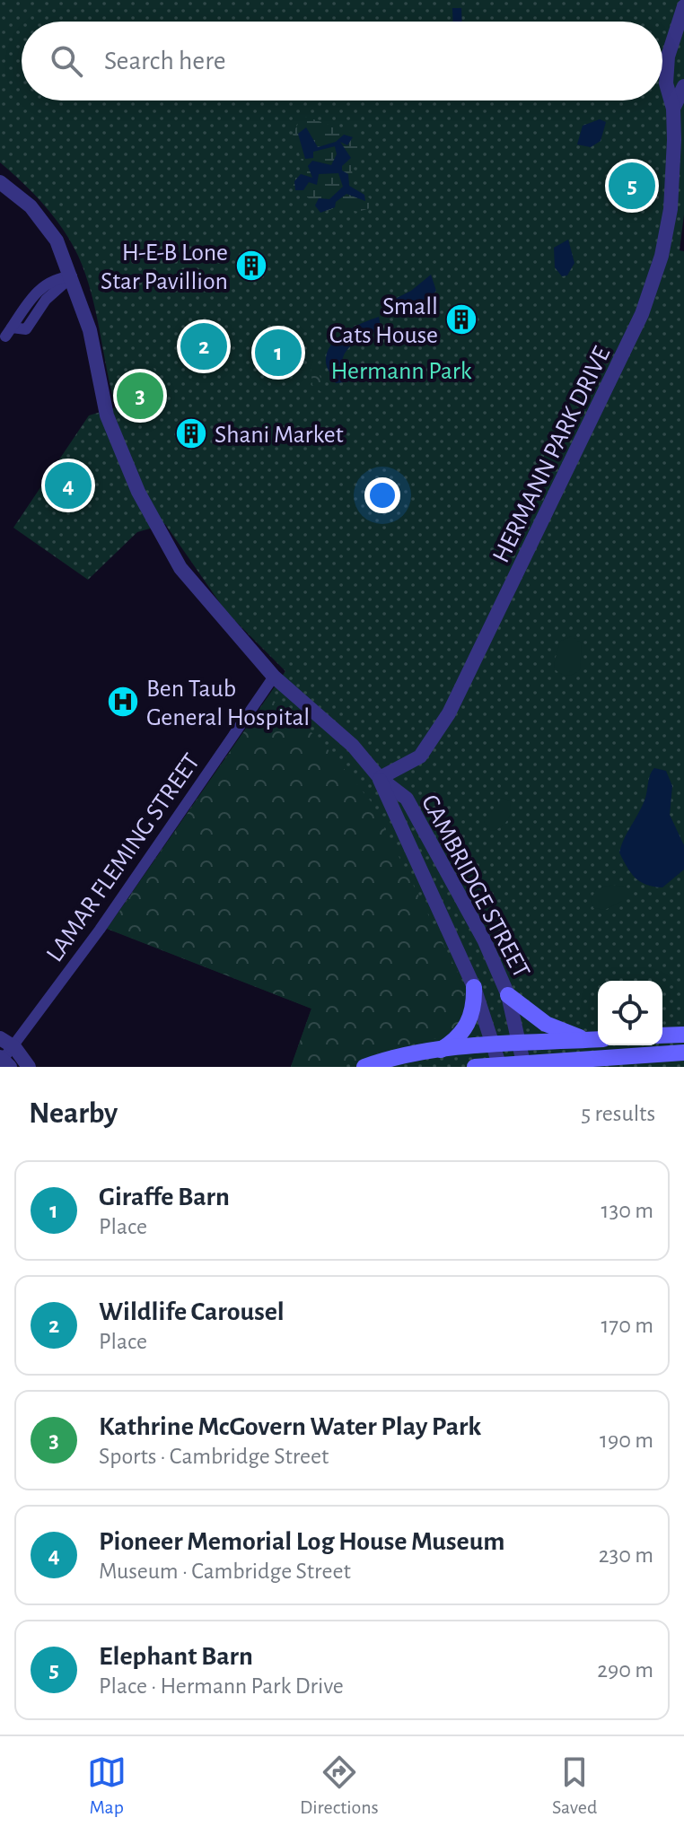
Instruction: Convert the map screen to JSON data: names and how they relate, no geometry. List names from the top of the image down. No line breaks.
{"streets":{"street":["HERMANN PARK DRIVE","LAMAR FLEMING STREET","CAMBRIDGE STREET"]},"crossings":[["HERMANN PARK DRIVE","CAMBRIDGE STREET"],["LAMAR FLEMING STREET","CAMBRIDGE STREET"]],"parks":["Hermann Park"],"places":{"building":["H-E-B Lone Star Pavillion","Small Cats House","Shani Market"],"hospital":["Ben Taub General Hospital"]},"page":{"search":"Search here","pins":["5","2","1","3","4"],"heading":["Nearby","5 results"],"list":[{"mark":"1","name":"Giraffe Barn","note":"Place","value":"130 m"},{"mark":"2","name":"Wildlife Carousel","note":"Place","value":"170 m"},{"mark":"3","name":"Kathrine McGovern Water Play Park","note":"Sports · Cambridge Street","value":"190 m"},{"mark":"4","name":"Pioneer Memorial Log House Museum","note":"Museum · Cambridge Street","value":"230 m"},{"mark":"5","name":"Elephant Barn","note":"Place · Hermann Park Drive","value":"290 m"}],"nav":["Map","Directions","Saved"]}}
